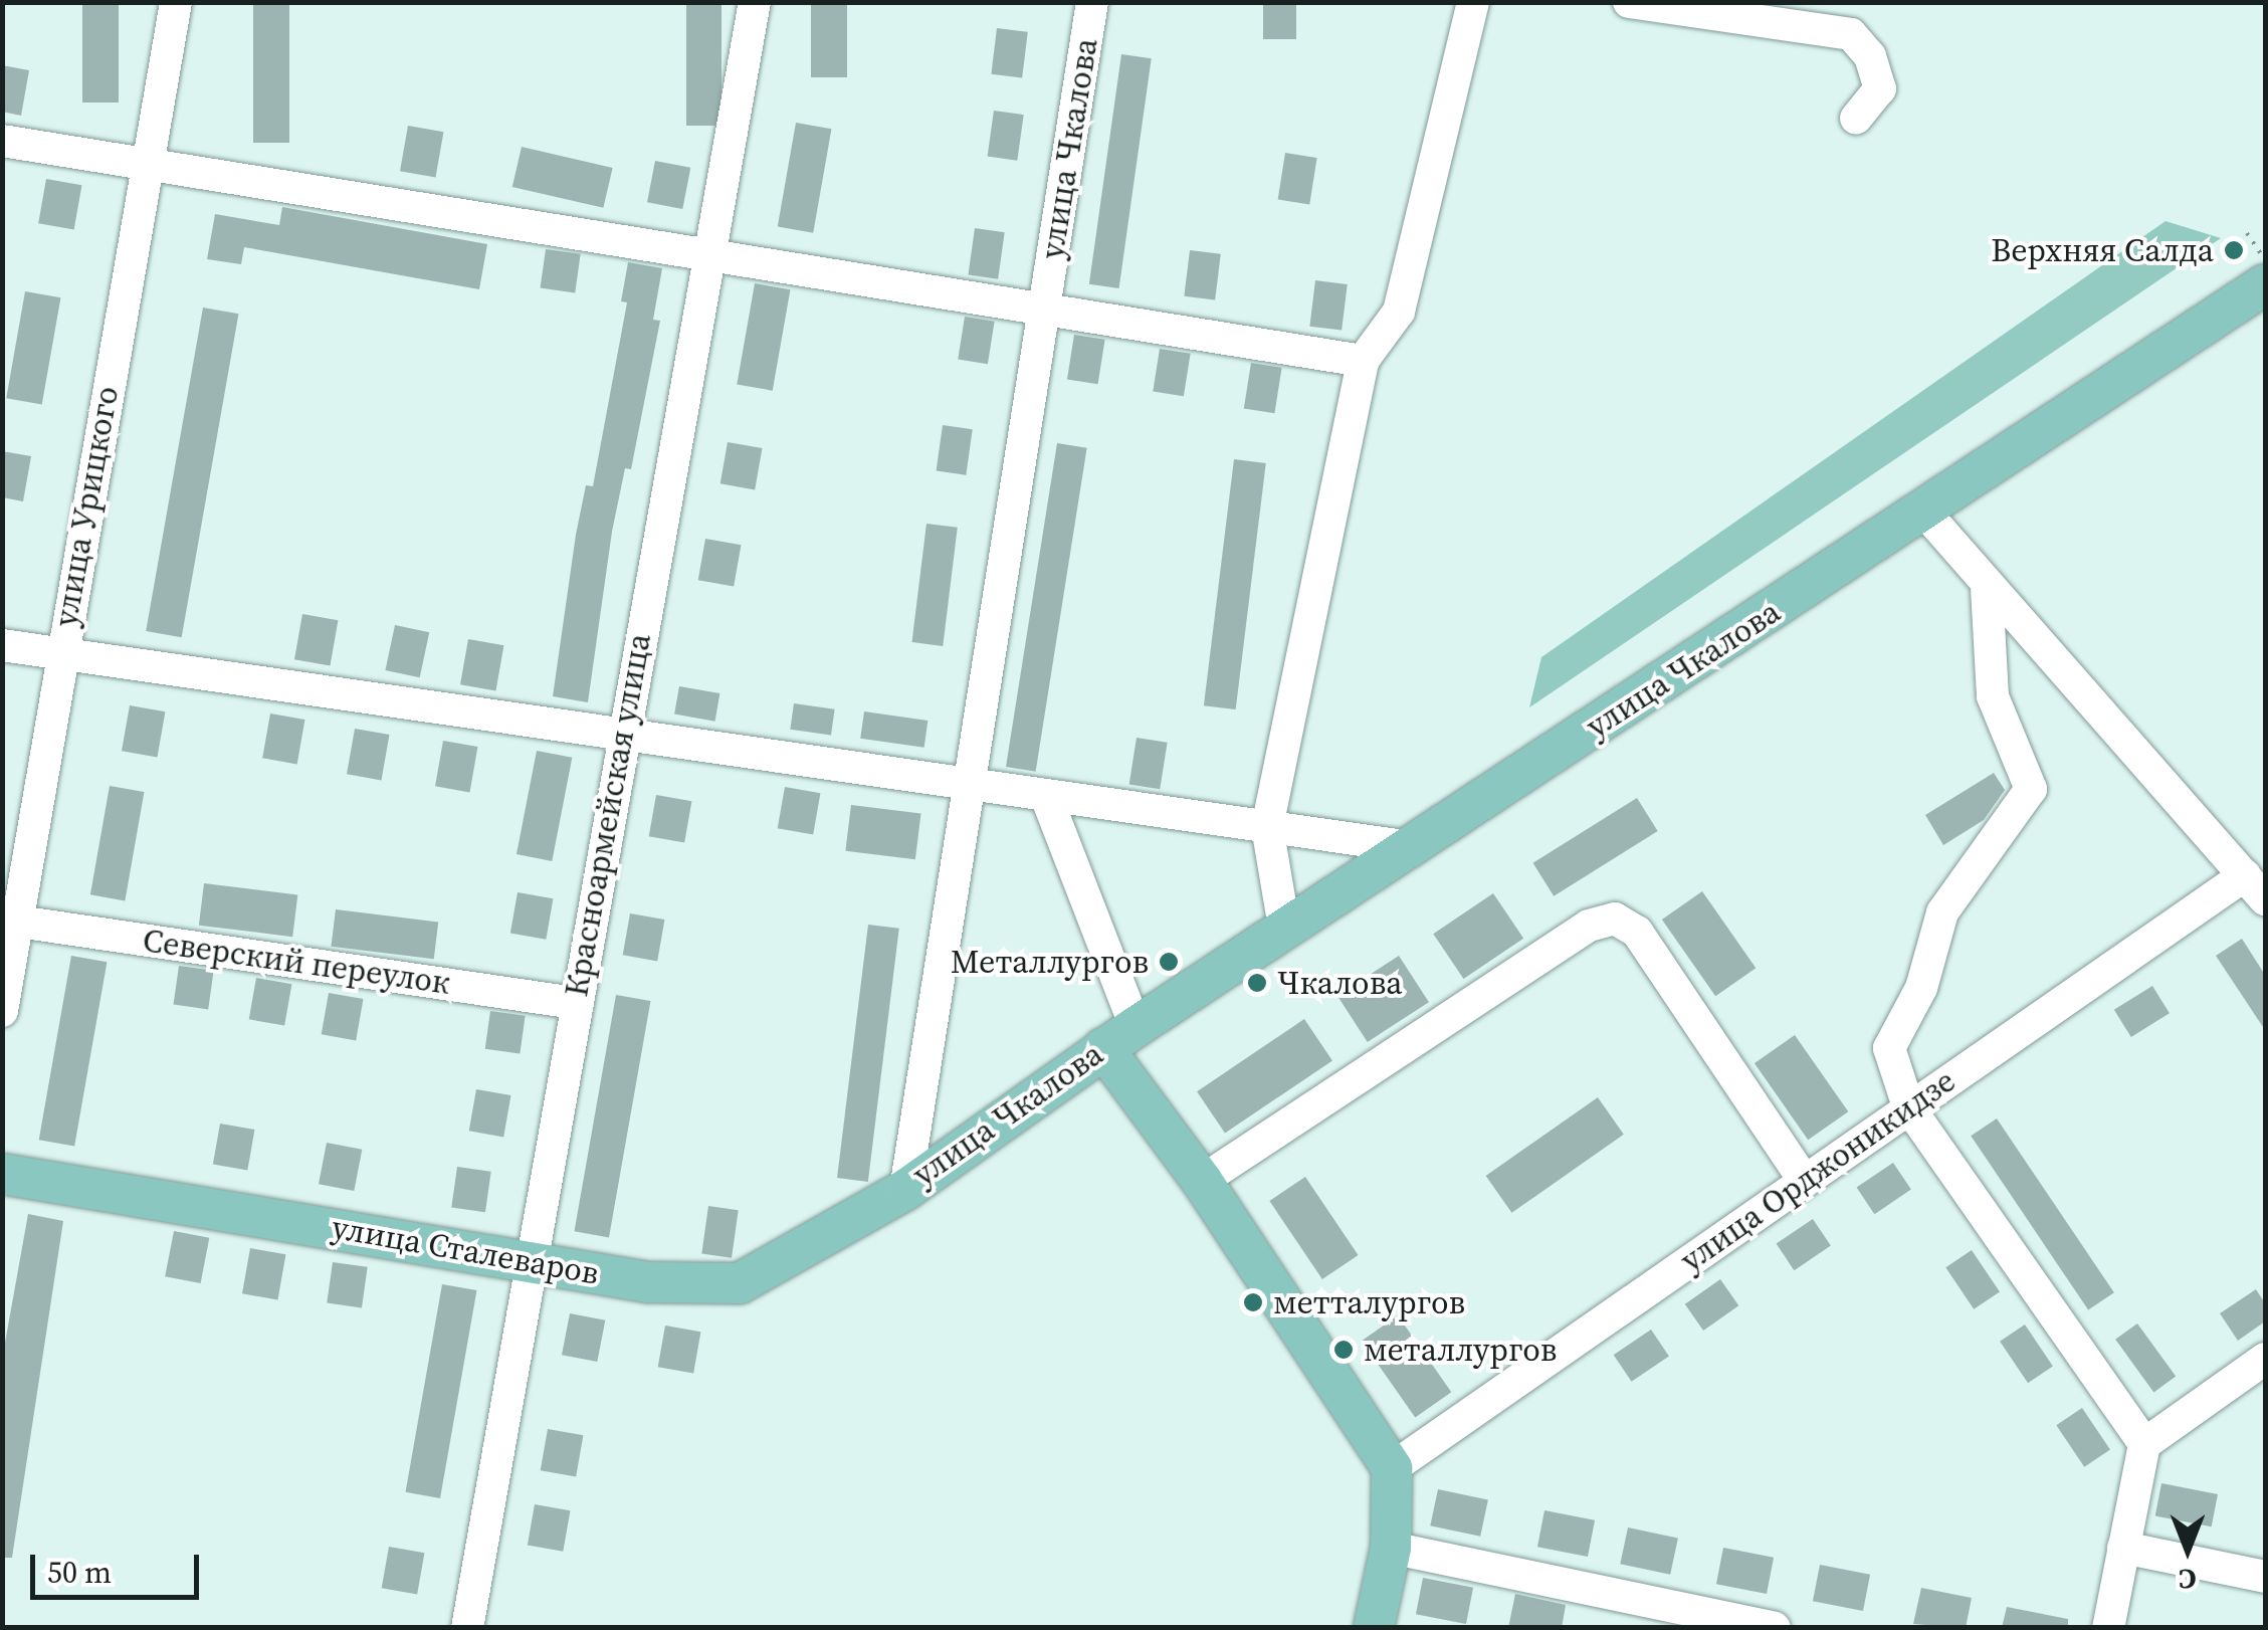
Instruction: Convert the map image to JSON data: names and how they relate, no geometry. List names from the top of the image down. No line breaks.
{"streets":{"main road":["улица Чкалова","улица Сталеваров"],"street":["улица Урицкого","Красноармейская улица","Северский переулок","улица Орджоникидзе"]},"crossings":[["улица Чкалова","улица Сталеваров"],["улица Урицкого","Северский переулок"],["Красноармейская улица","Северский переулок"],["Красноармейская улица","улица Сталеваров"]],"places":["Верхняя Салда","Металлургов","Чкалова","метталургов","металлургов"],"scale_bar":"50 m","north":"bottom"}
